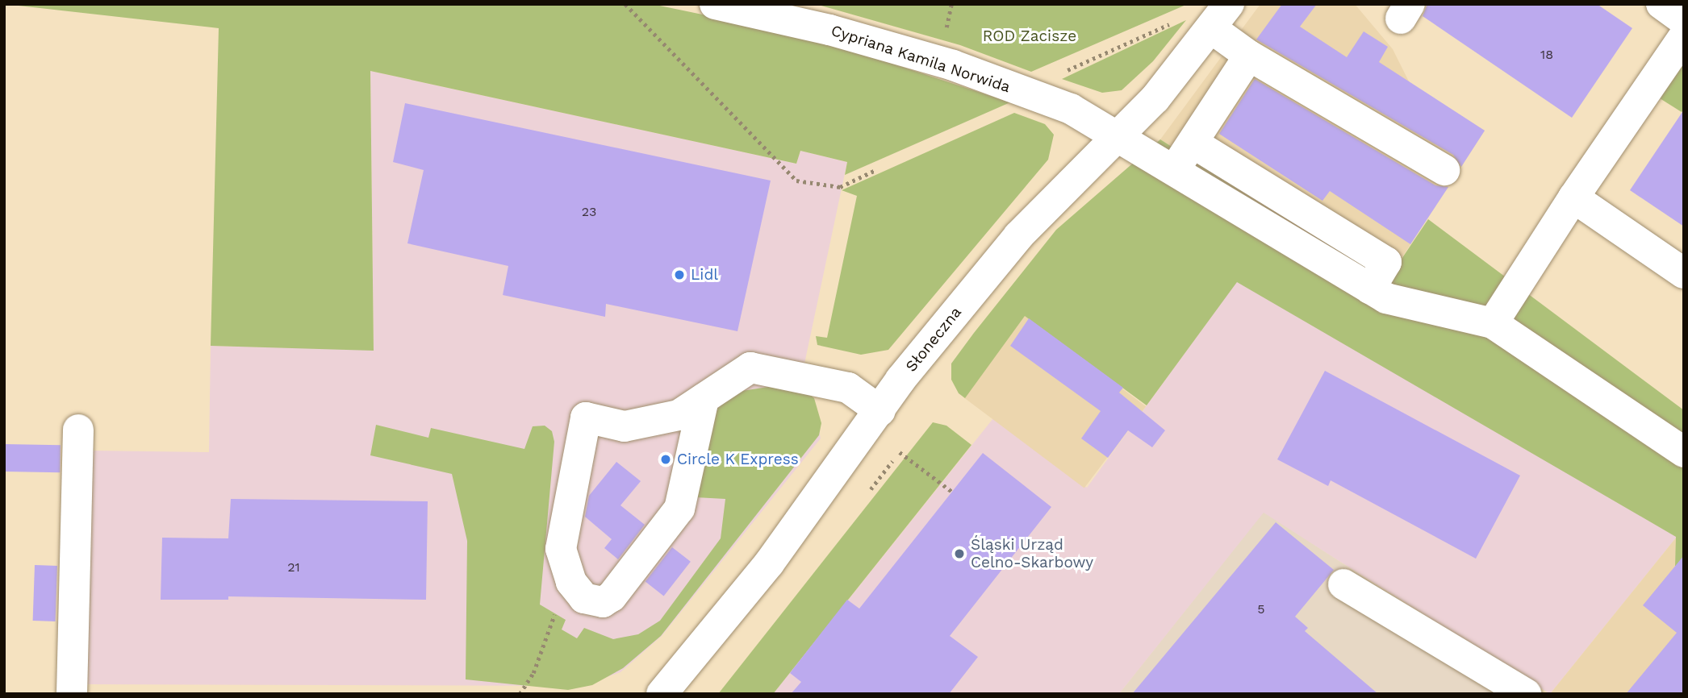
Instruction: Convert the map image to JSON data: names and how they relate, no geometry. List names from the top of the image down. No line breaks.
{"streets":{"street":["Cypriana Kamila Norwida","Słoneczna"]},"crossings":[["Cypriana Kamila Norwida","Słoneczna"]],"parks":["ROD Zacisze"],"places":["Lidl","Circle K Express","Śląski Urząd Celno-Skarbowy"],"house_numbers":["18","23","21","5"]}
